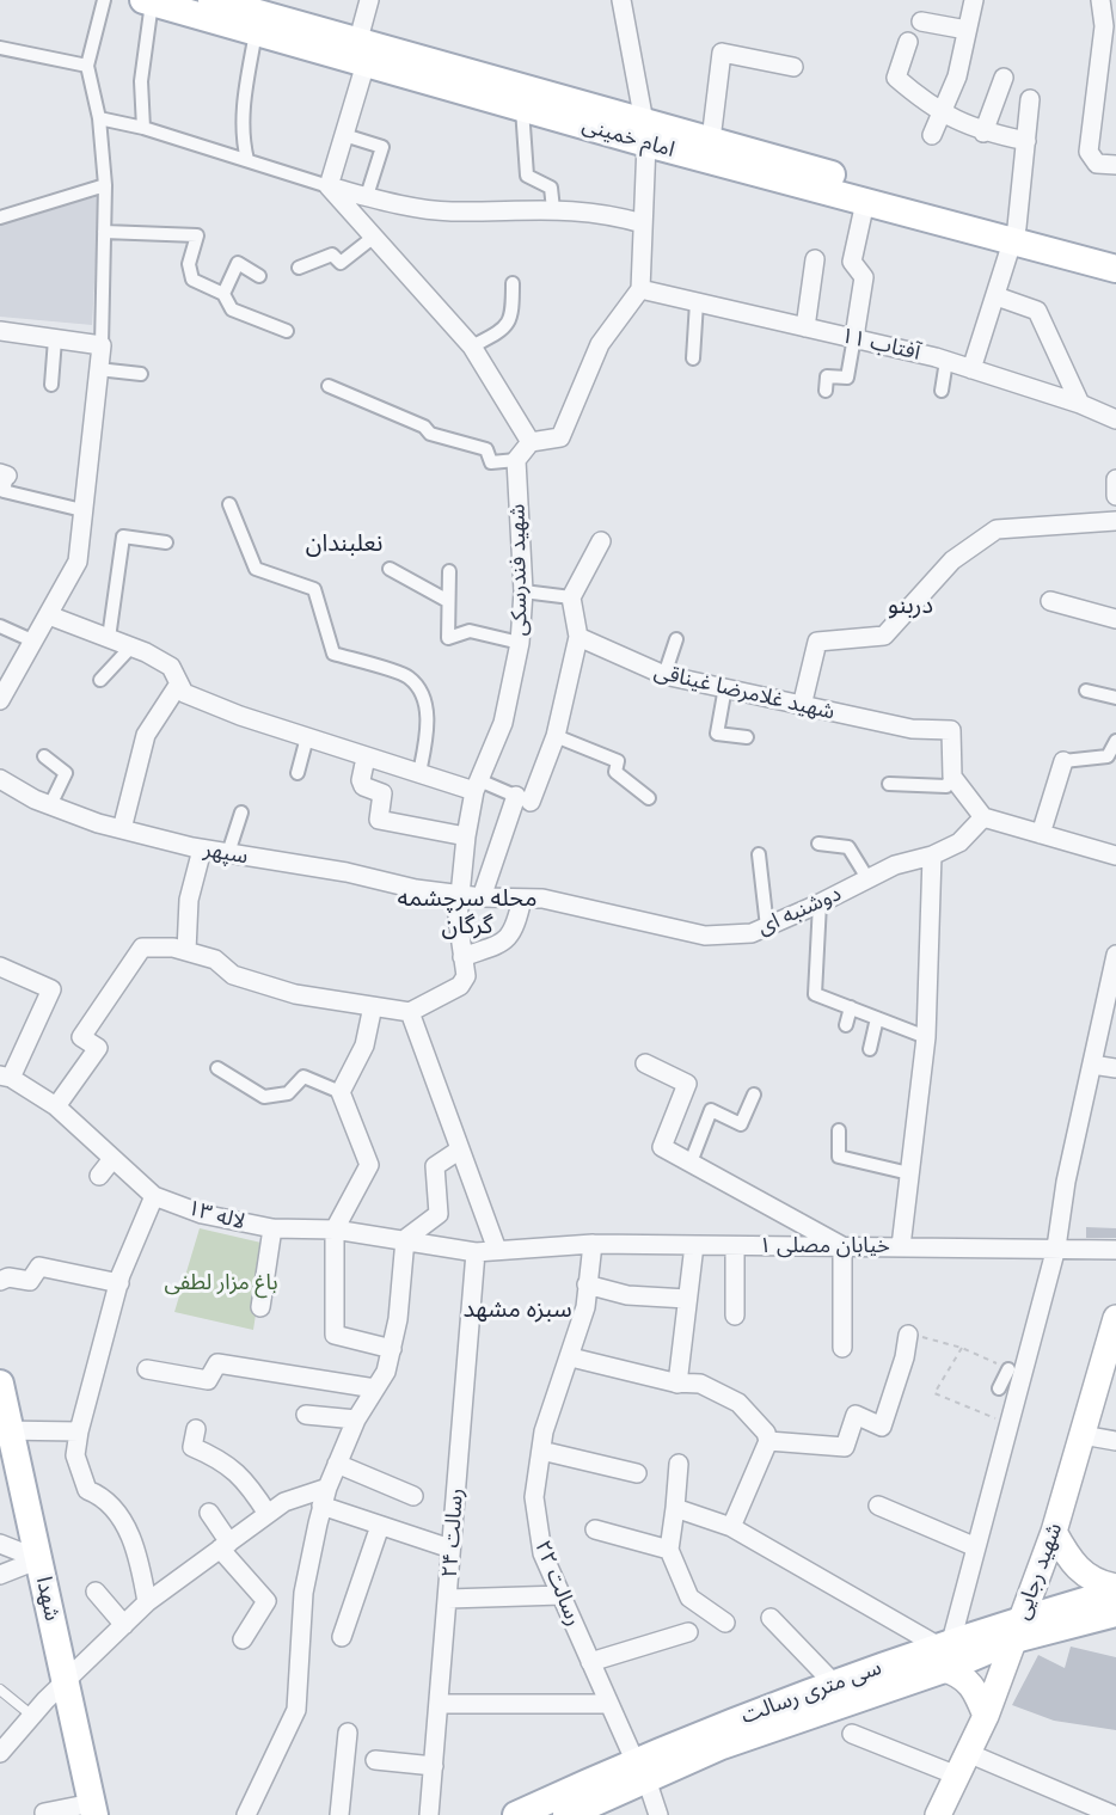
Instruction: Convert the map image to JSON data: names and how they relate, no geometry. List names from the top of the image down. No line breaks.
{"streets":{"main road":["امام خمینی","شهید رجایی","شهدا","سی متری رسالت"],"street":["آفتاب ۱۱","شهید فندرسکی","شهید غلامرضا غیناقی","سپهر","دوشنبه ای","لاله ۱۳","خیابان مصلی ۱","۲۴ رسالت","۲۲ رسالت"]},"crossings":[["شهید فندرسکی","سپهر"],["شهید فندرسکی","دوشنبه ای"],["سپهر","دوشنبه ای"],["لاله ۱۳","خیابان مصلی ۱"],["لاله ۱۳","۲۴ رسالت"],["خیابان مصلی ۱","۲۲ رسالت"],["شهید رجایی","سی متری رسالت"],["۲۲ رسالت","سی متری رسالت"]],"districts":["نعلبندان","دربنو","محله سرچشمه گرگان","سبزه مشهد"],"parks":["باغ مزار لطفی"]}
